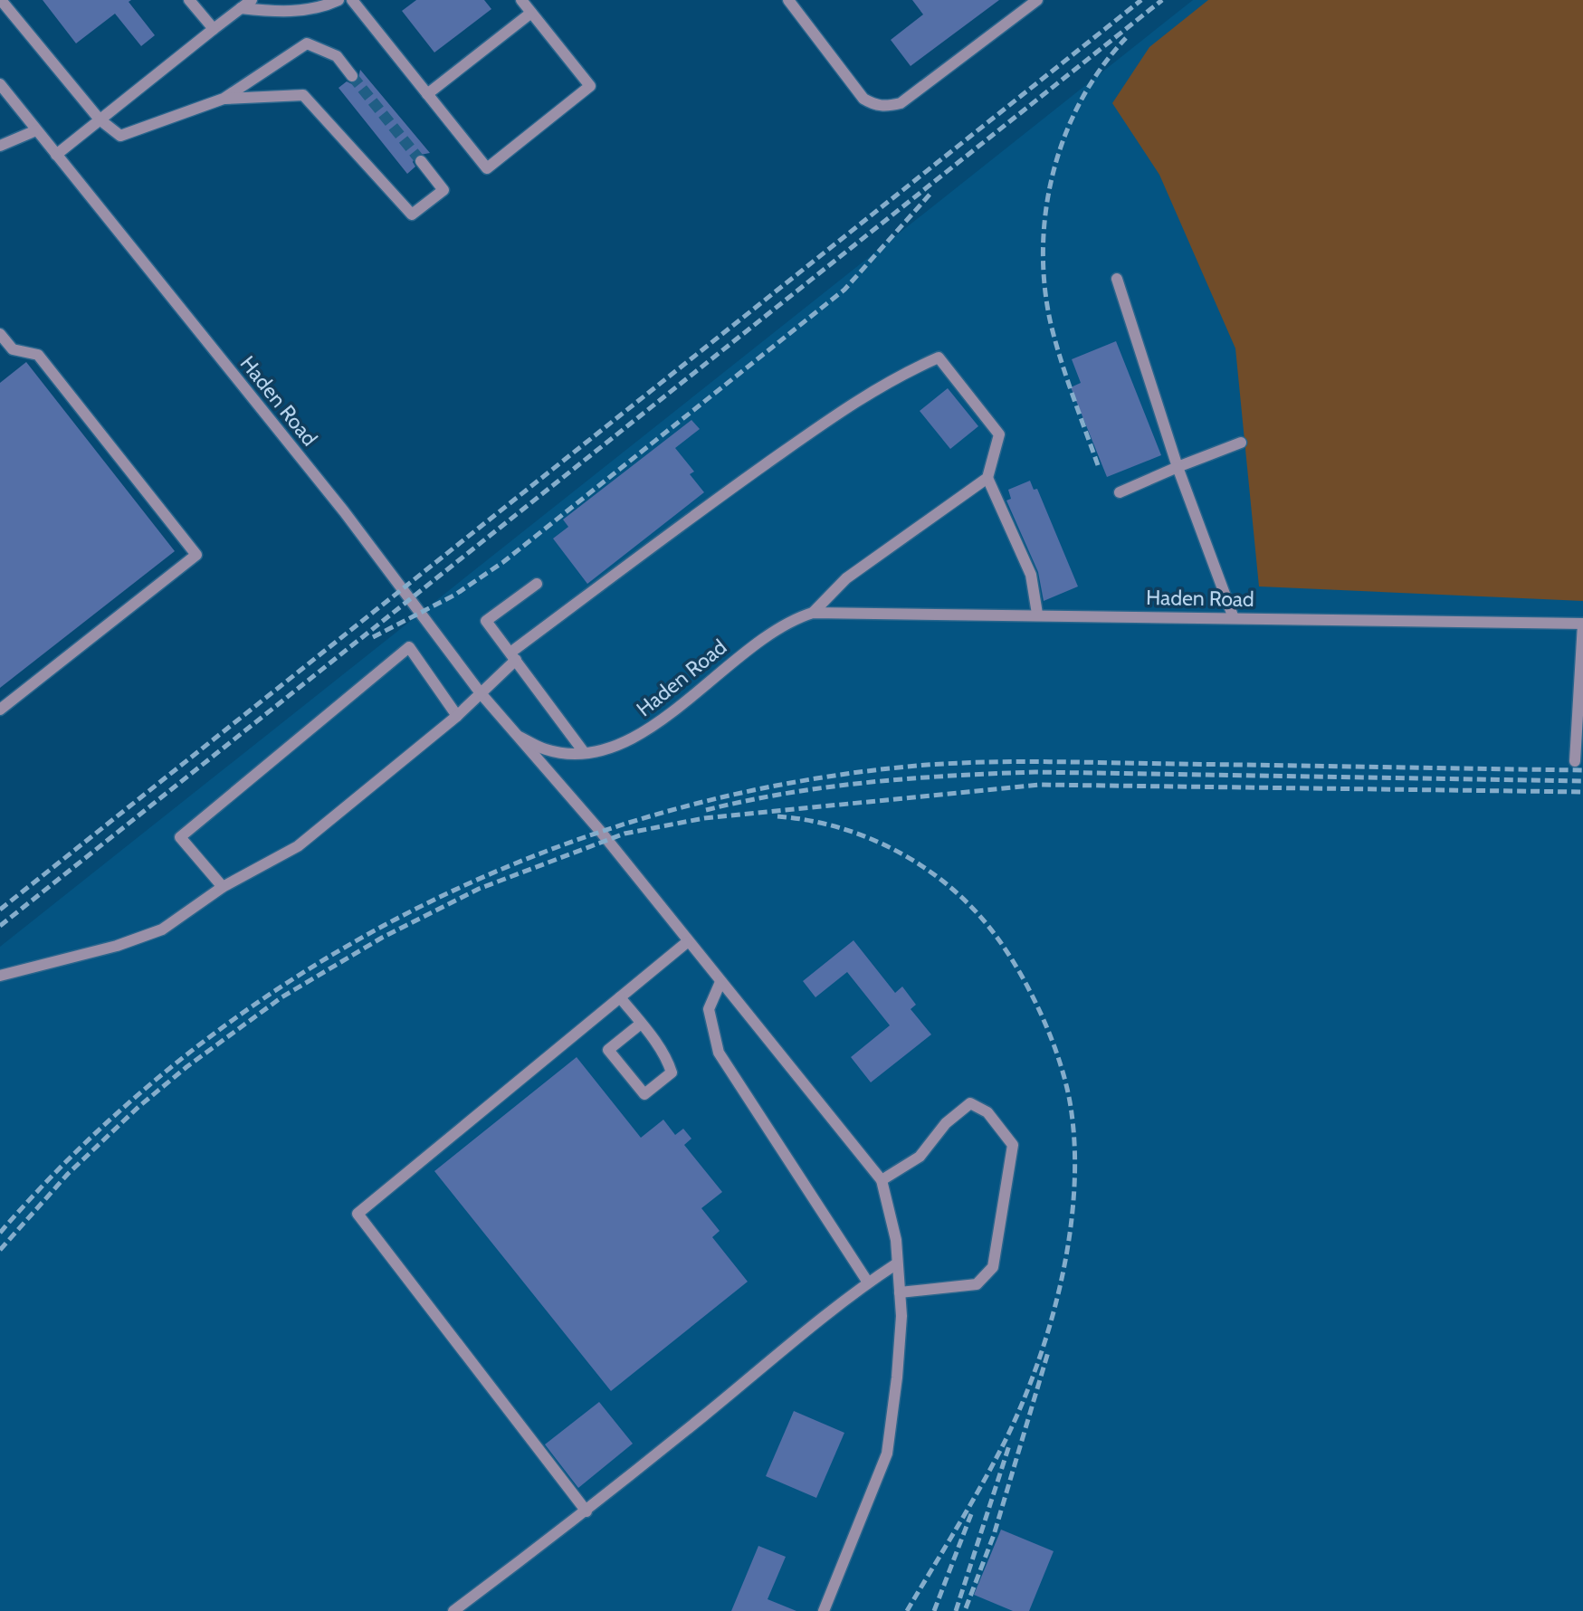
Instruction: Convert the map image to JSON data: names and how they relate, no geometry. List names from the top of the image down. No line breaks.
{"streets":{"street":["Haden Road"]}}
